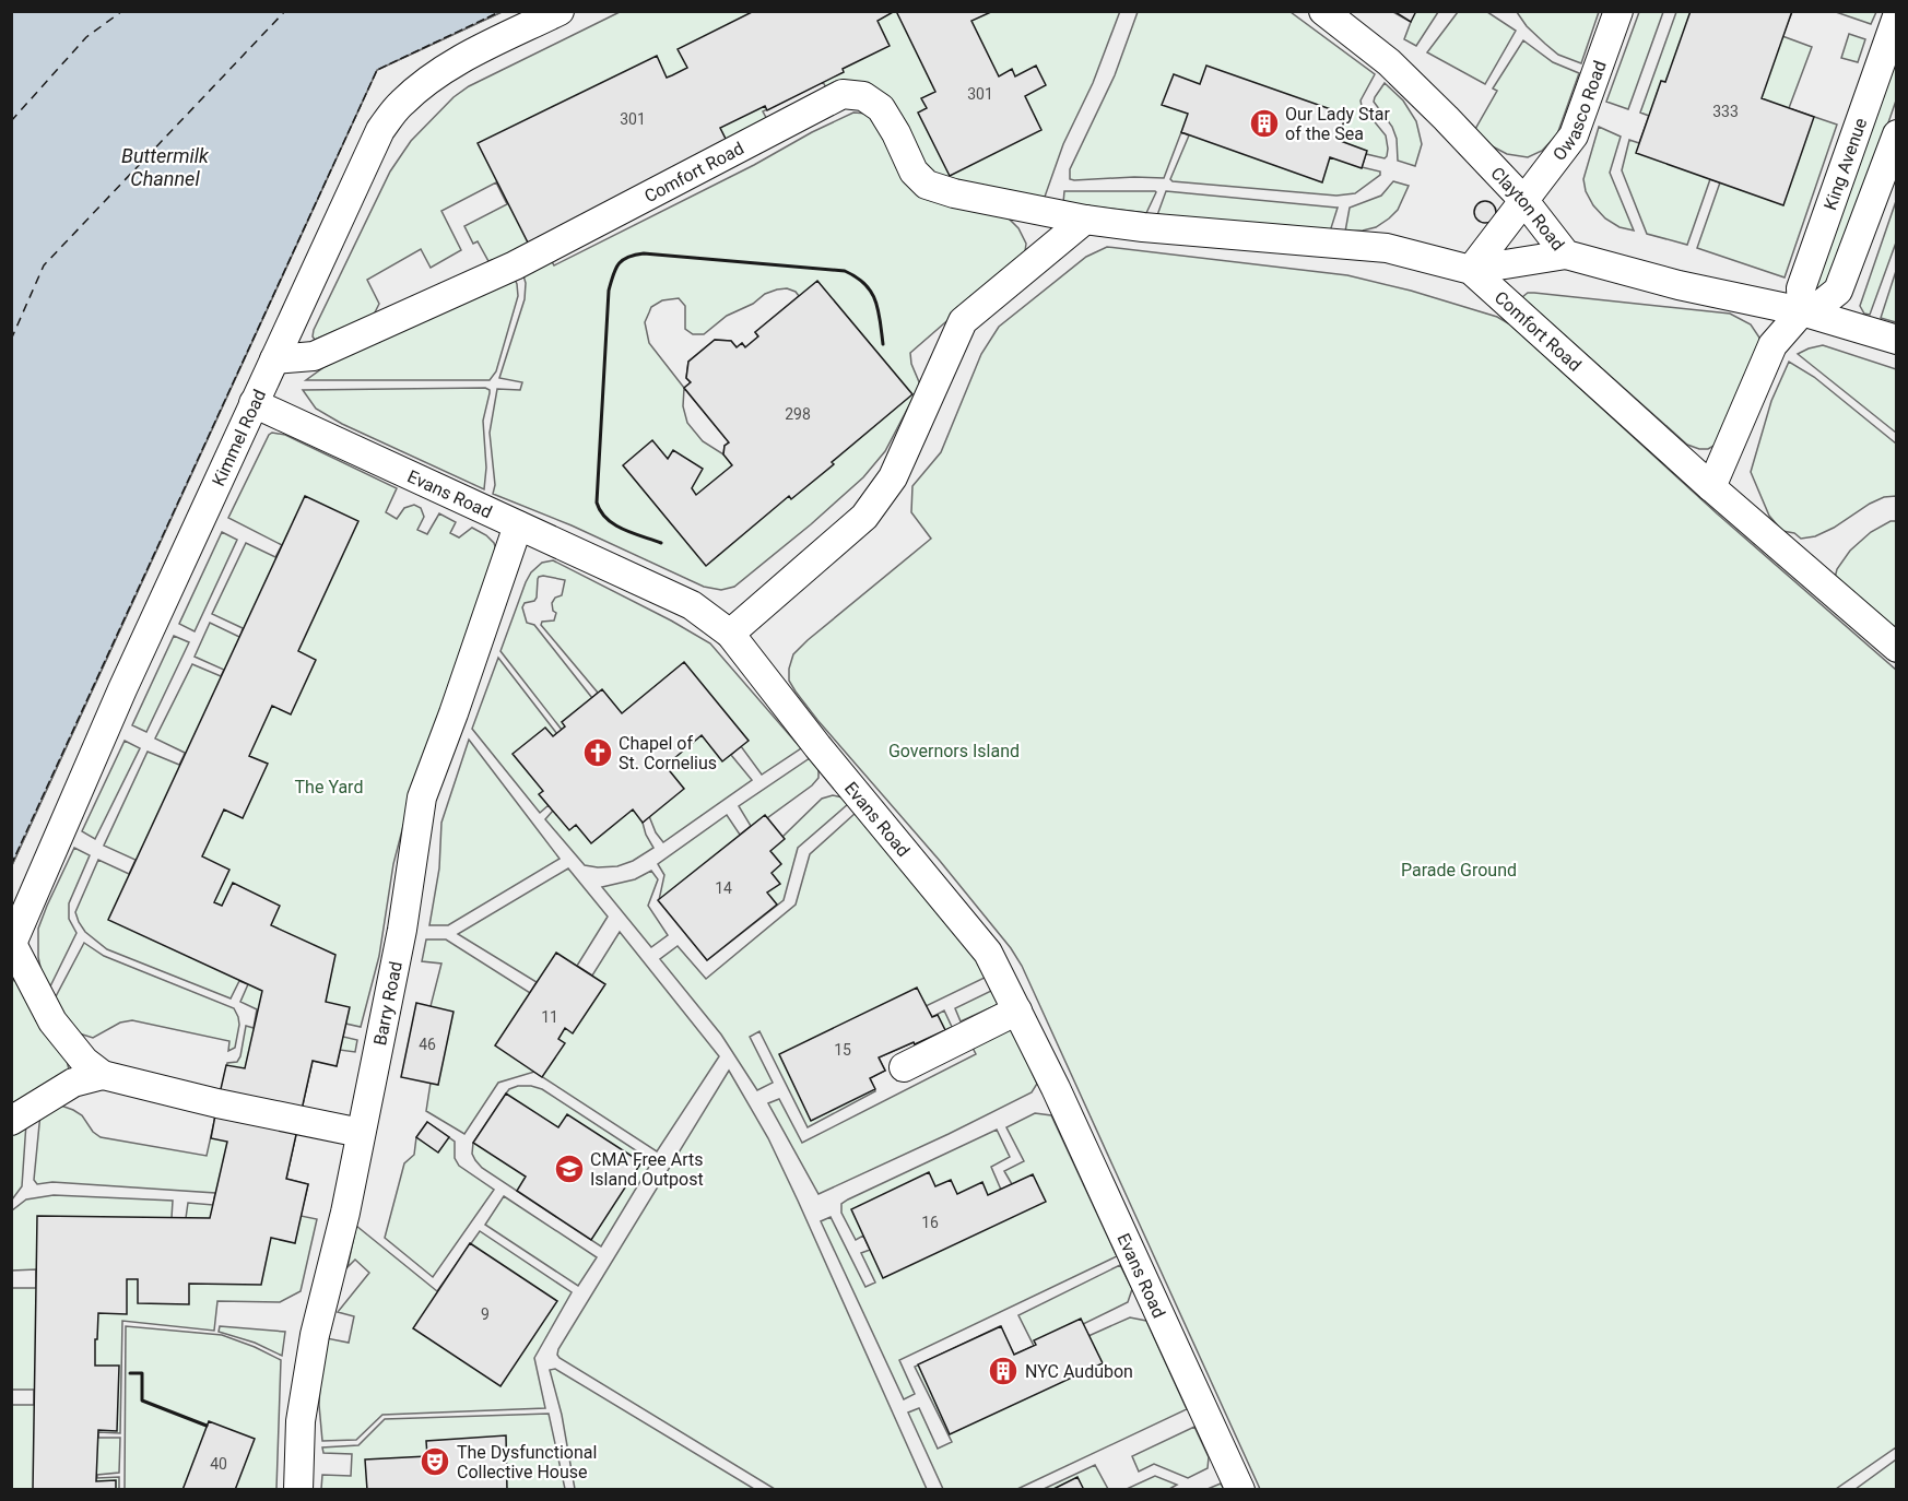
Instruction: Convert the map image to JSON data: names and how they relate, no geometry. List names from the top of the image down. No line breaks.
{"streets":{"street":["Owasco Road","King Avenue","Comfort Road","Clayton Road","Kimmel Road","Evans Road","Barry Road"]},"crossings":[["Owasco Road","Comfort Road"],["Owasco Road","Clayton Road"],["King Avenue","Comfort Road"],["King Avenue","Clayton Road"],["Comfort Road","Kimmel Road"],["Kimmel Road","Evans Road"],["Evans Road","Barry Road"]],"water":["Buttermilk Channel"],"parks":["Governors Island","The Yard","Parade Ground"],"places":{"building":["Our Lady Star of the Sea","NYC Audubon"],"church":["Chapel of St. Cornelius"],"school or university":["CMA Free Arts Island Outpost"],"theatre":["The Dysfunctional Collective House"]},"house_numbers":["301","333","301","298","14","11","46","15","16","9","40"]}
